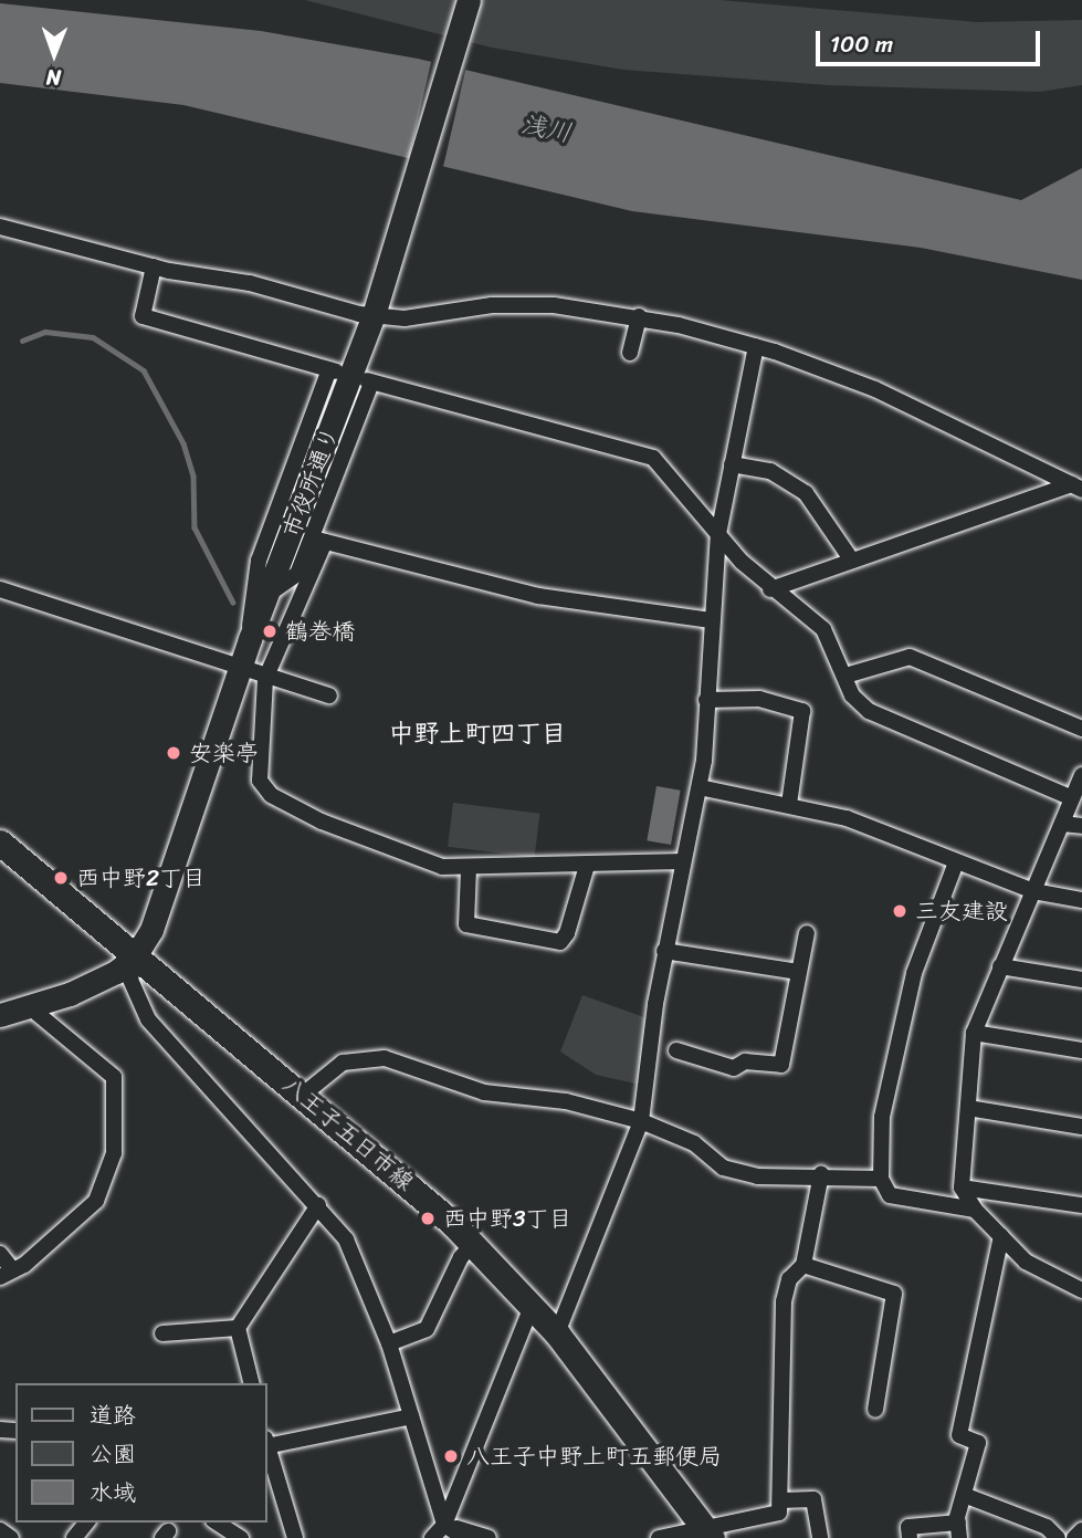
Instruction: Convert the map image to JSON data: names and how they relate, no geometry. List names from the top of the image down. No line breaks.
{"streets":{"main road":["八王子五日市線"],"street":["市役所通り"]},"crossings":[["市役所通り","八王子五日市線"]],"districts":["中野上町四丁目"],"water":["浅川"],"places":["鶴巻橋","安楽亭","西中野2丁目","三友建設","西中野3丁目","八王子中野上町五郵便局"],"legend":["道路","公園","水域"],"scale_bar":"100 m","north":"bottom"}
